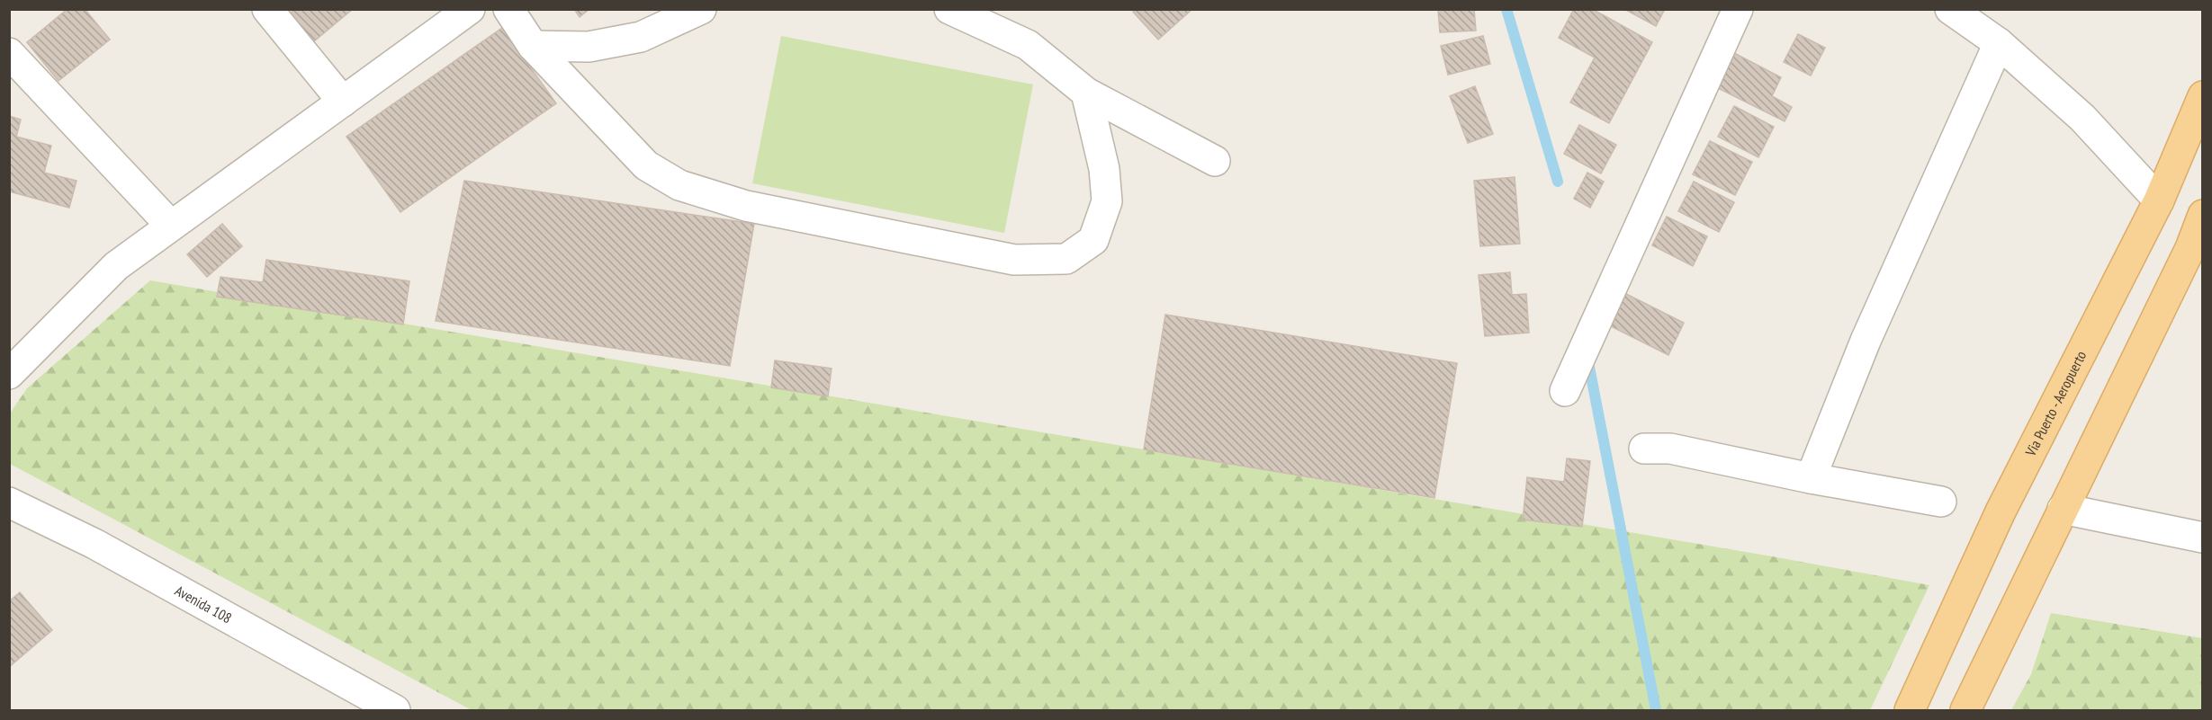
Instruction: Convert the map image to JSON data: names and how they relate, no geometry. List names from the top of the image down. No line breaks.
{"streets":{"main road":["Via Puerto - Aeropuerto"],"street":["Avenida 108"]}}
